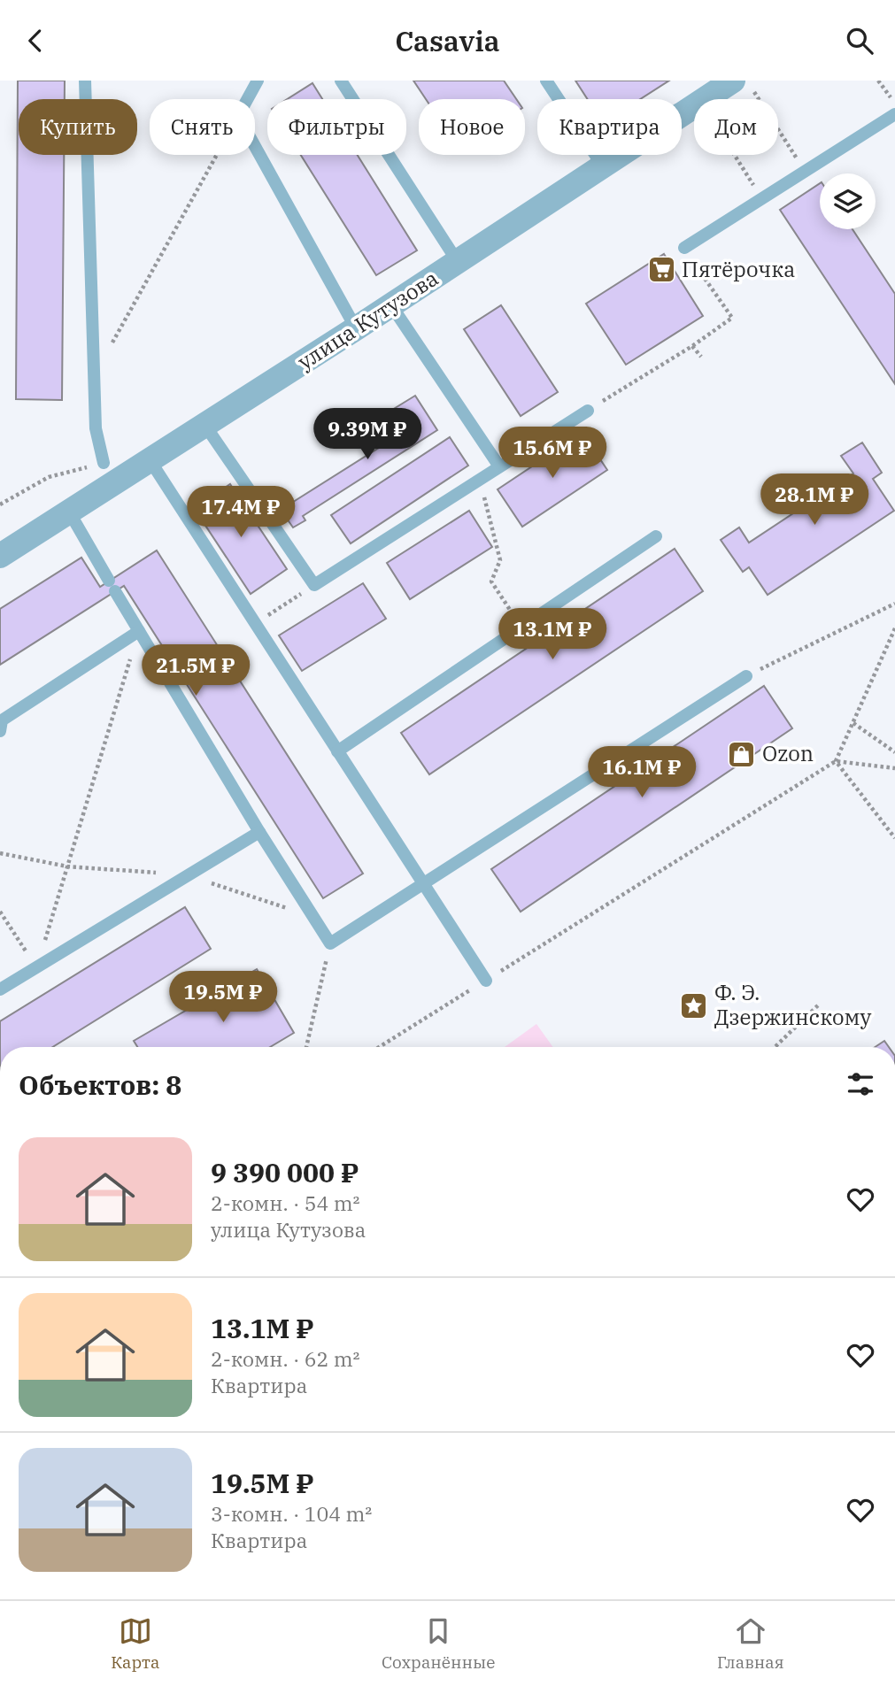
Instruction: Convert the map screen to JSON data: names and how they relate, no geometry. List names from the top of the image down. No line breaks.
{"streets":{"street":["улица Кутузова"]},"places":{"supermarket":["Пятёрочка"],"shop":["Ozon"],"place":["Ф. Э. Дзержинскому"]},"page":{"header":"Casavia","chip":["Купить","Снять","Фильтры","Новое","Квартира","Дом"],"price":["9.39M ₽","15.6M ₽","28.1M ₽","17.4M ₽","13.1M ₽","21.5M ₽","16.1M ₽","19.5M ₽"],"heading":"Объектов: 8","list":[{"name":"9 390 000 ₽","note":"2-комн. · 54 m² · улица Кутузова"},{"name":"13.1M ₽","note":"2-комн. · 62 m² · Квартира"},{"name":"19.5M ₽","note":"3-комн. · 104 m² · Квартира"}],"tabs":["Карта","Сохранённые","Главная"]}}
